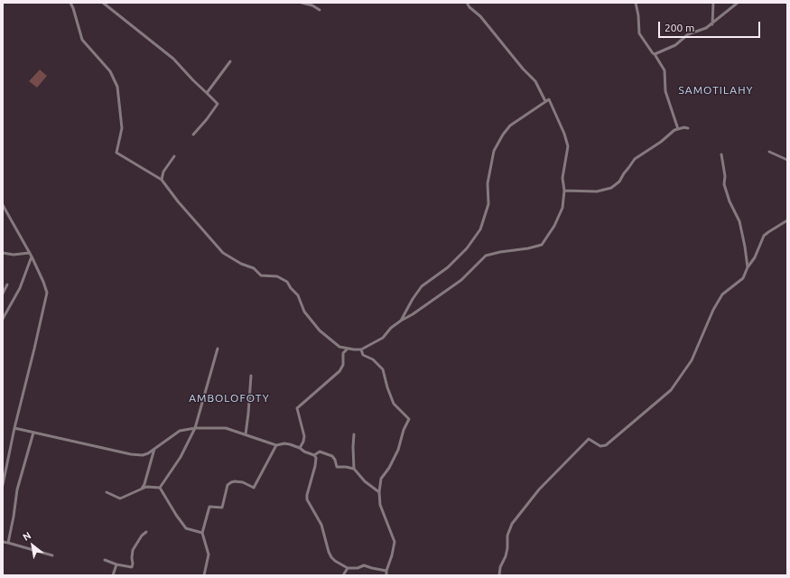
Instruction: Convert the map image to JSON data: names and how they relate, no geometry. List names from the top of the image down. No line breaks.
{"districts":["SAMOTILAHY","AMBOLOFOTY"],"scale_bar":"200 m","north":"top left"}
